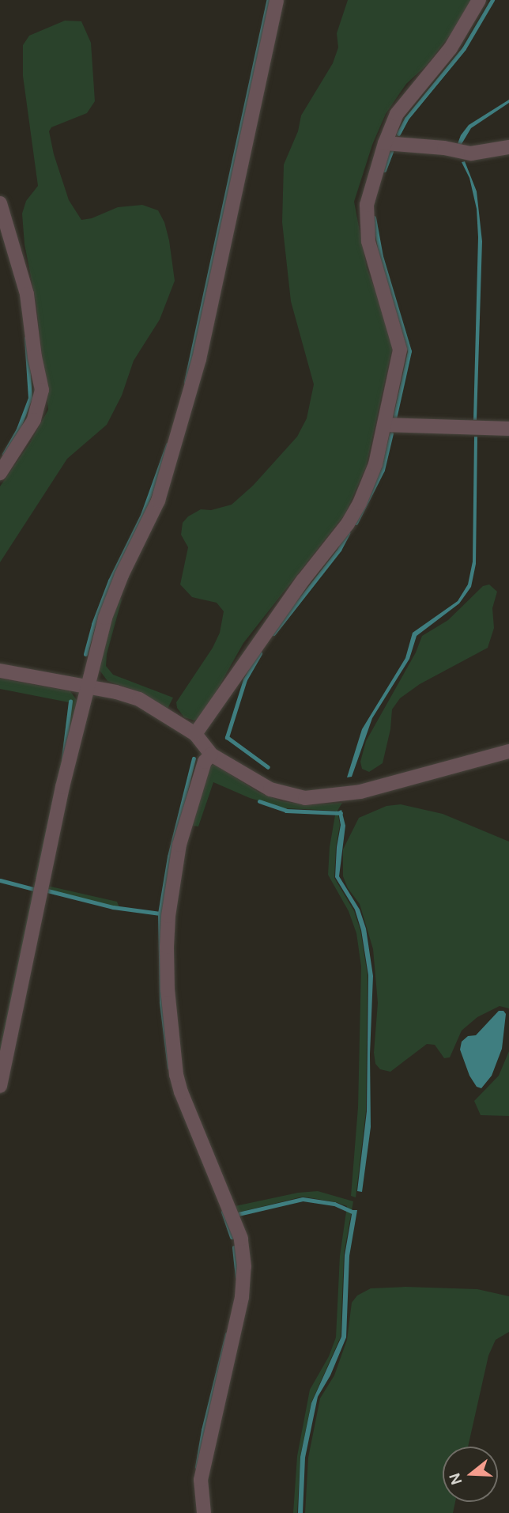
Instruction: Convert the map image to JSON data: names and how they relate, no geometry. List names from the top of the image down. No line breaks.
{"north":"left"}
